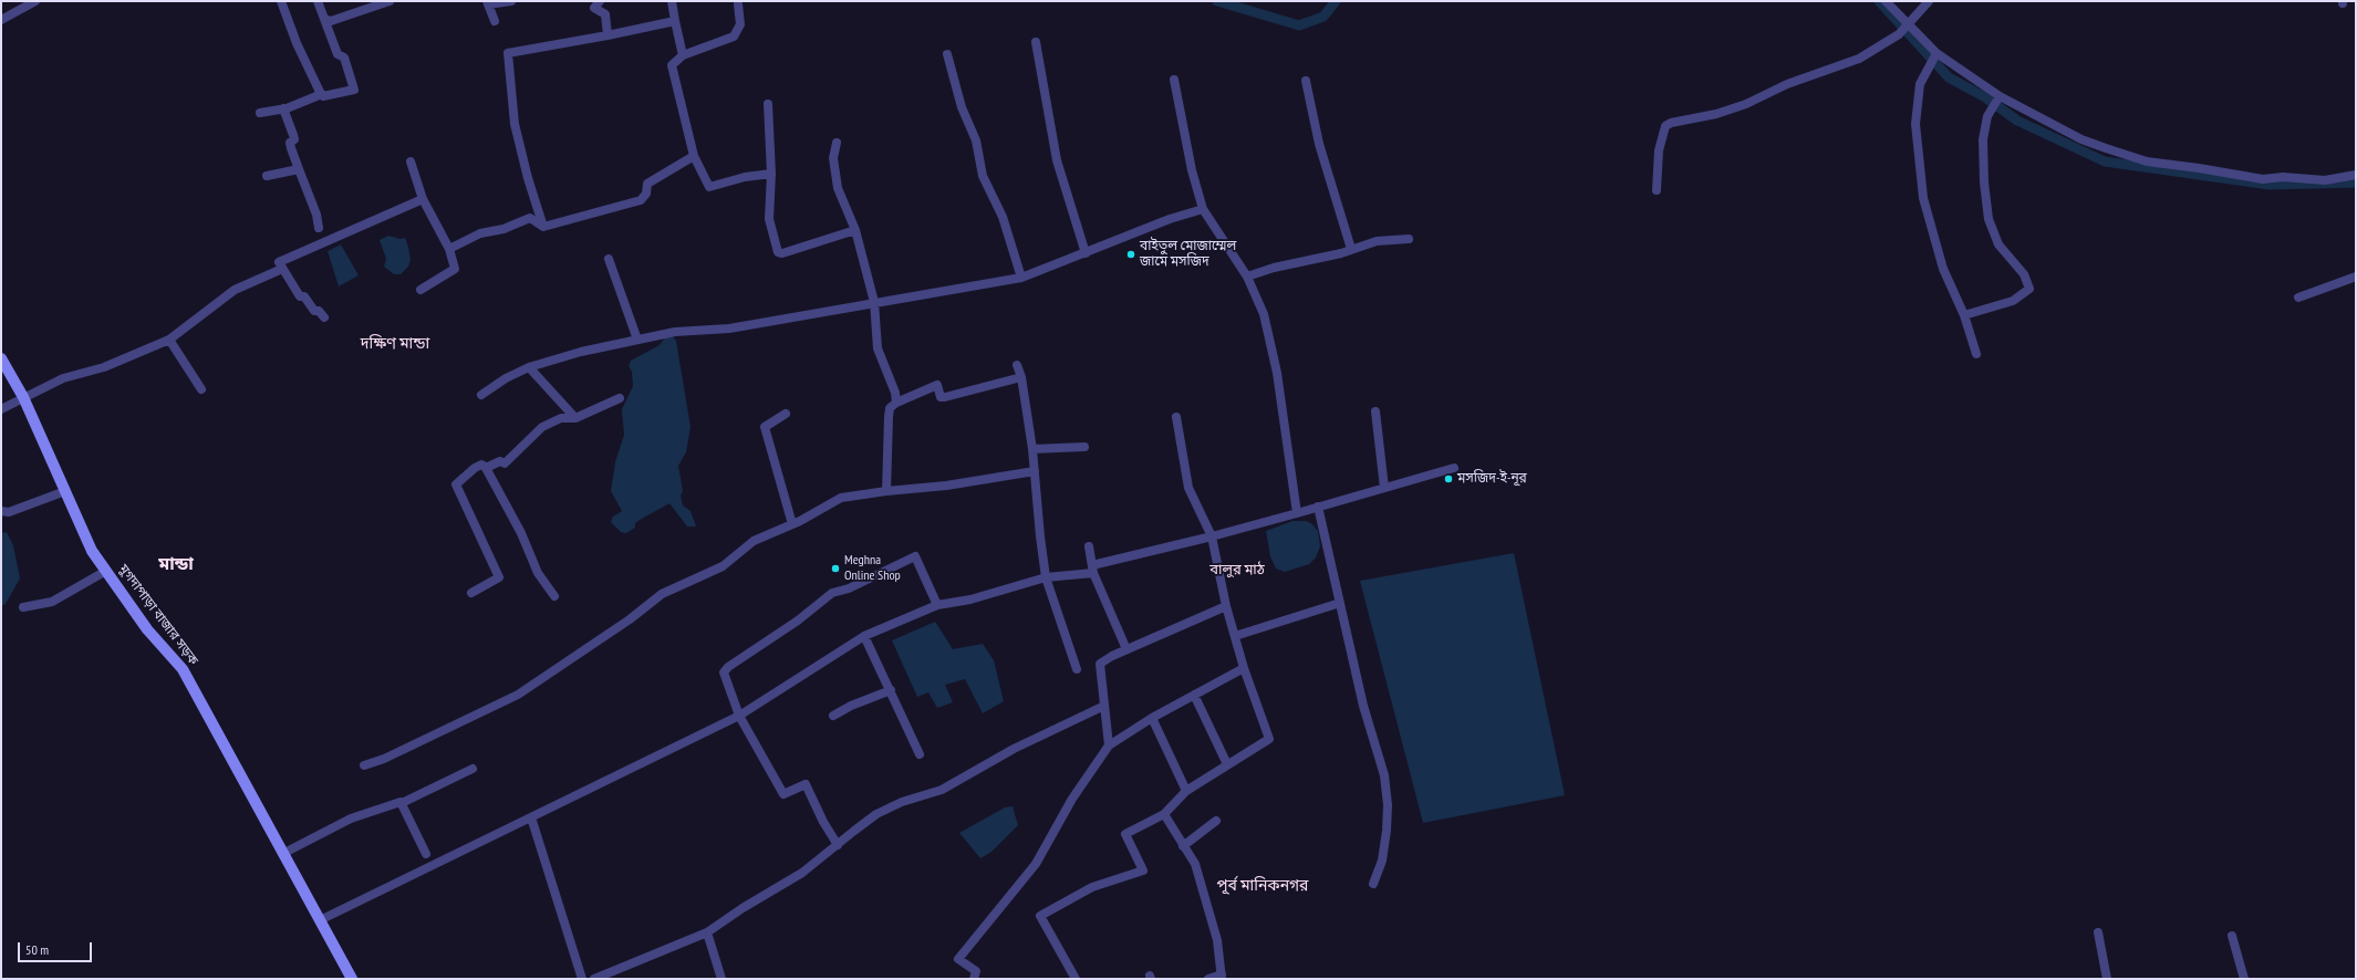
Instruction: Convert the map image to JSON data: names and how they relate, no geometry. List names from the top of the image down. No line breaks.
{"streets":{"street":["মুগদাপাড়া বাজার সড়ক"]},"districts":["দক্ষিণ মান্ডা","মান্ডা","বালুর মাঠ","পূর্ব মানিকনগর"],"places":["বাইতুল মোজাম্মেল জামে মসজিদ","মসজিদ-ই-নূর","Meghna Online Shop"],"scale_bar":"50 m"}
